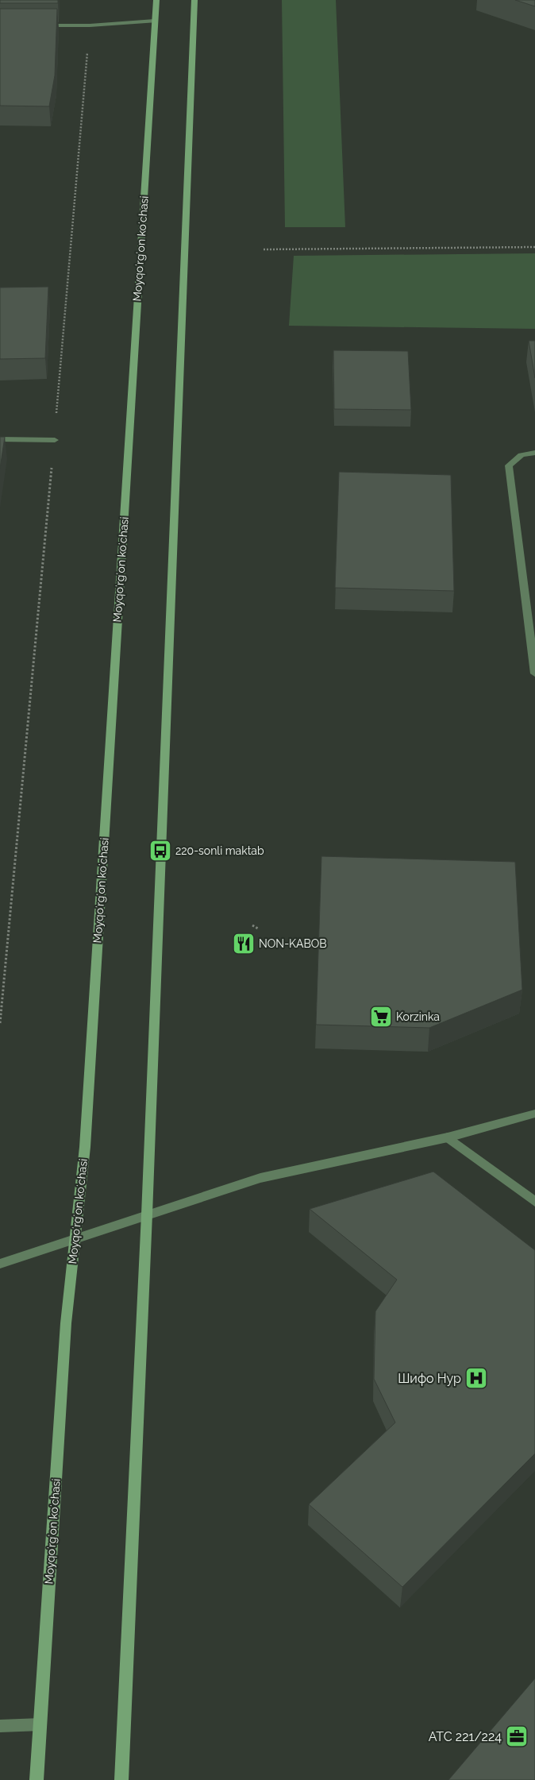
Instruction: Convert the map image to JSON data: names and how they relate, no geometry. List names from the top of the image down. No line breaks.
{"streets":{"main road":["Moyqoʻrgʻon koʻchasi"]},"places":{"bus stop":["220-sonli maktab"],"restaurant":["NON-KABOB"],"supermarket":["Korzinka"],"hospital":["Шифо Нур"],"office":["АТС 221/224"]}}
